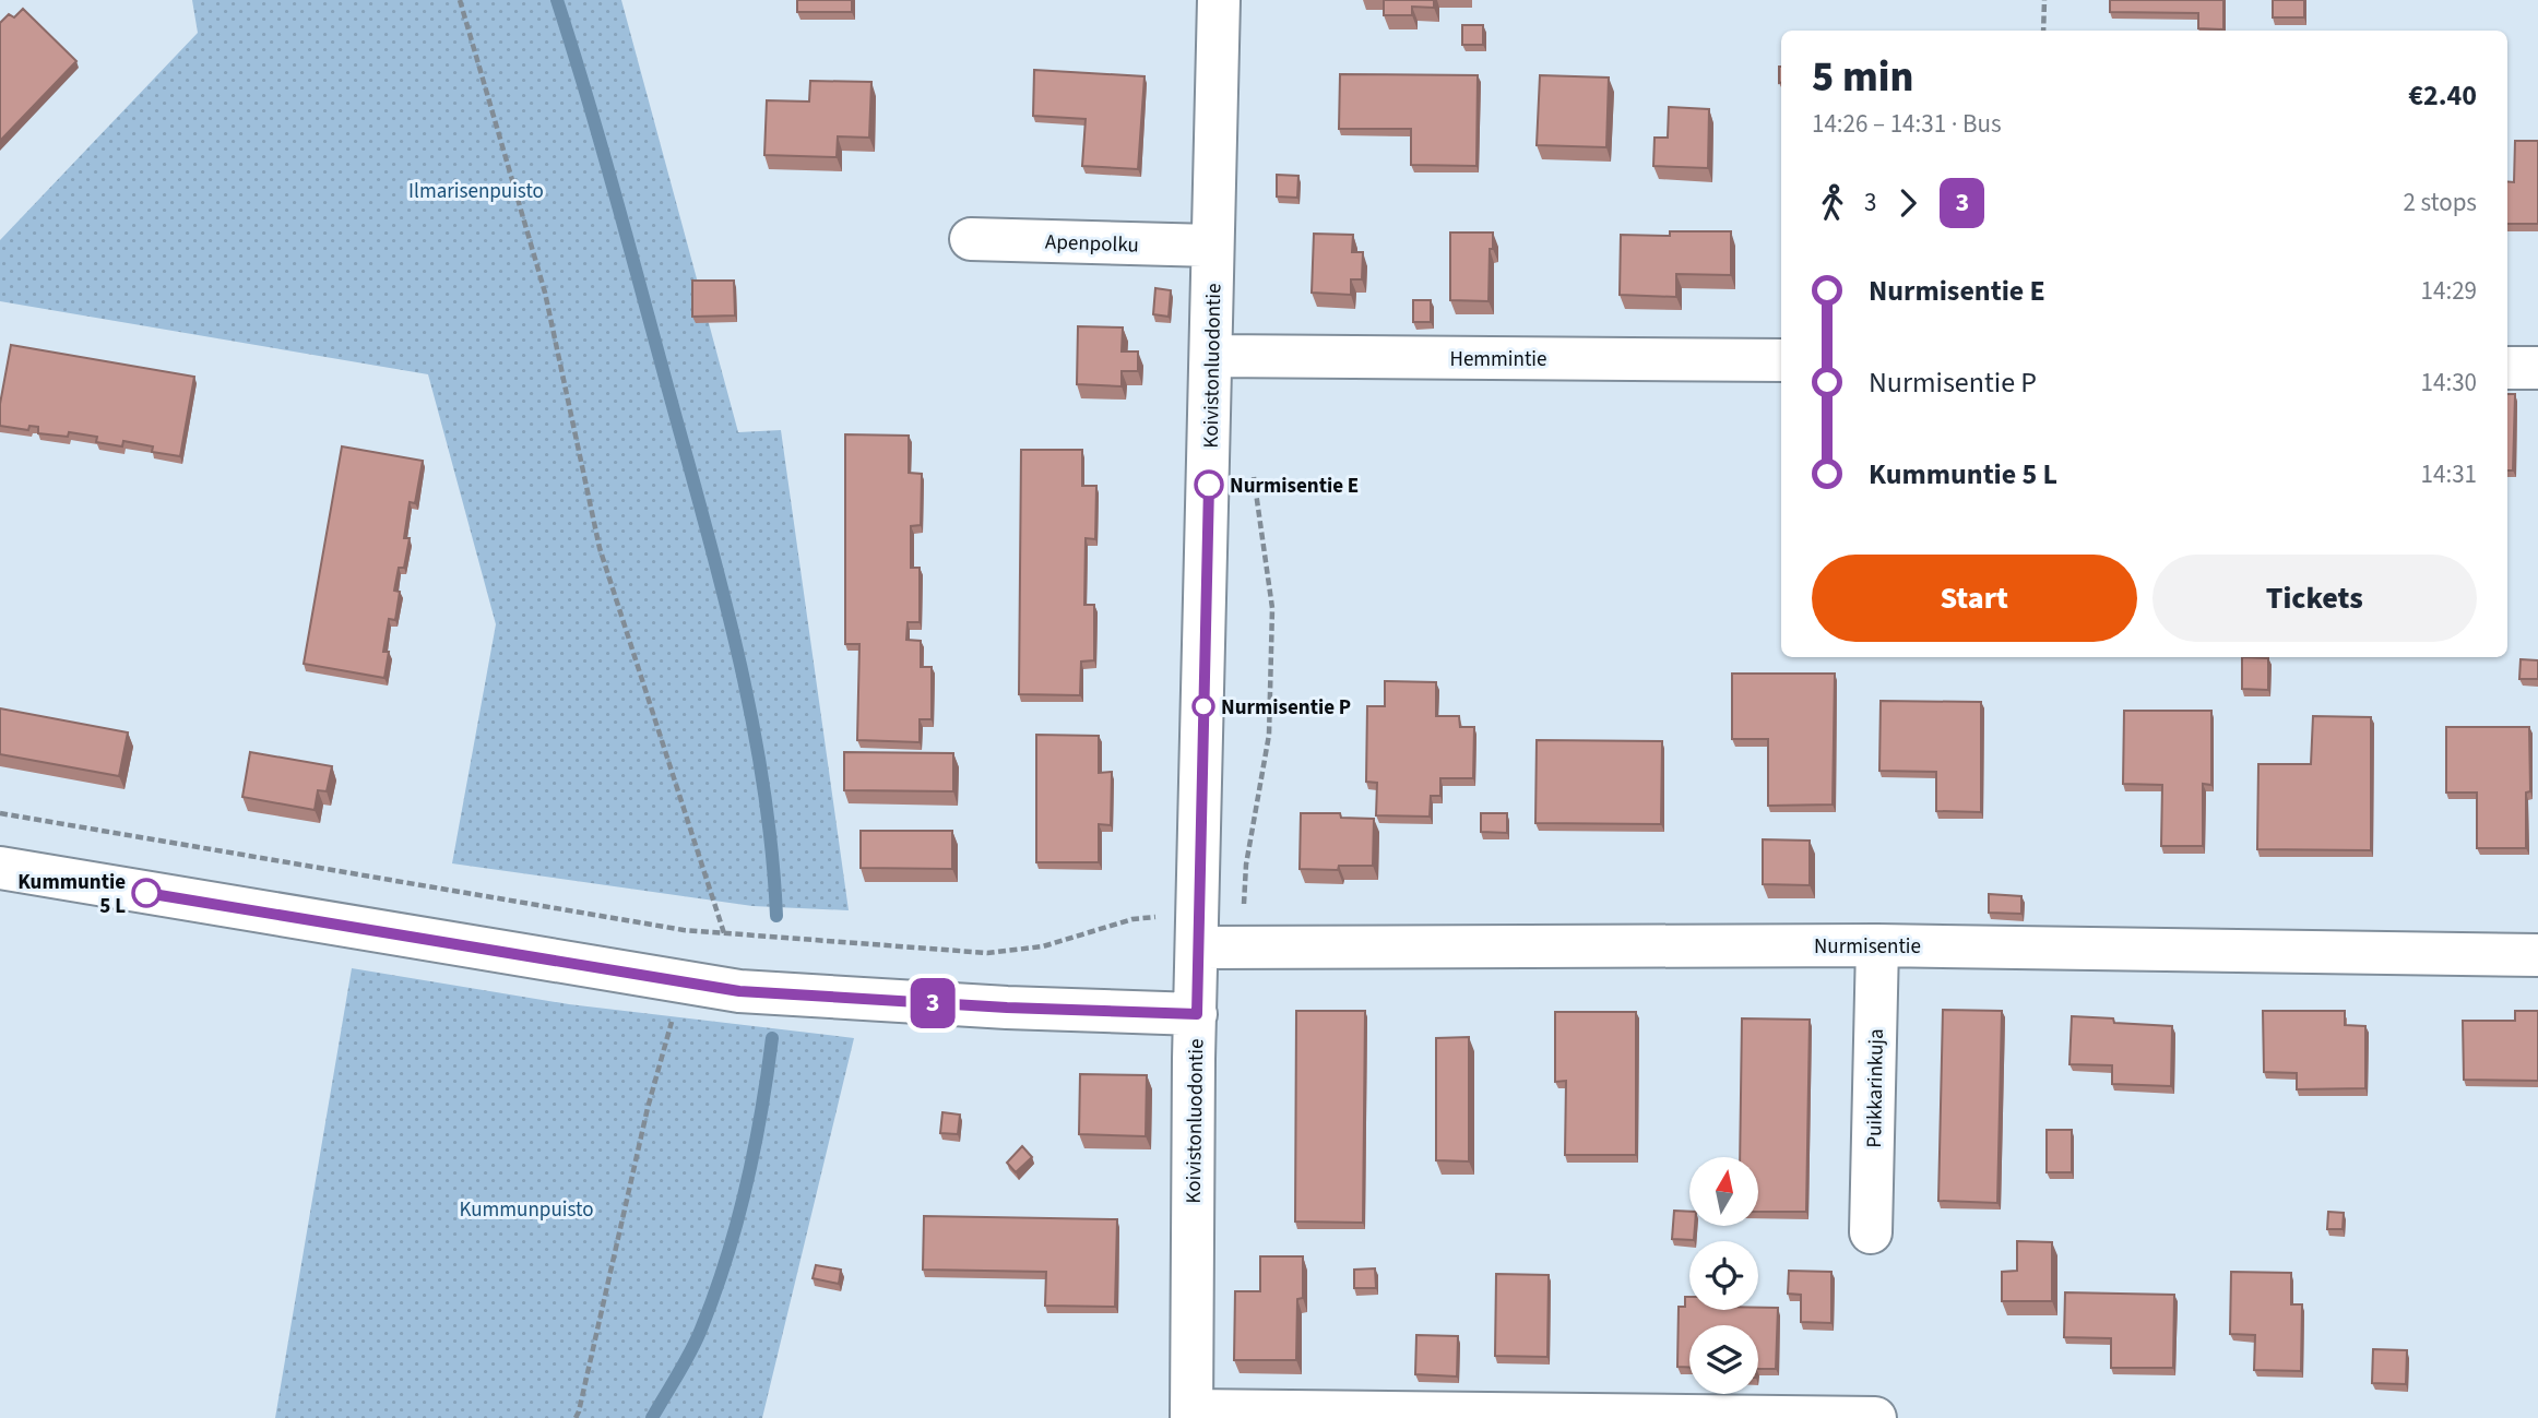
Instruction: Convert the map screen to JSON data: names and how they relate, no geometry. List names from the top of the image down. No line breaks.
{"streets":{"street":["Apenpolku","Hemmintie","Koivistonluodontie","Nurmisentie","Puikkarinkuja"]},"crossings":[["Apenpolku","Koivistonluodontie"],["Hemmintie","Koivistonluodontie"],["Koivistonluodontie","Nurmisentie"],["Nurmisentie","Puikkarinkuja"]],"parks":["Ilmarisenpuisto","Kummunpuisto"],"places":["Nurmisentie E","Nurmisentie P","Kummuntie 5 L"],"lines":["bus line 3"],"north":"top","page":{"on_map":"3","heading":["5 min","14:26 – 14:31 · Bus","€2.40"],"legs":["3","3","2 stops"],"list":[{"name":"Nurmisentie E","value":"14:29"},{"name":"Nurmisentie P","value":"14:30"},{"name":"Kummuntie 5 L","value":"14:31"}],"buttons":["Start","Tickets"]}}
